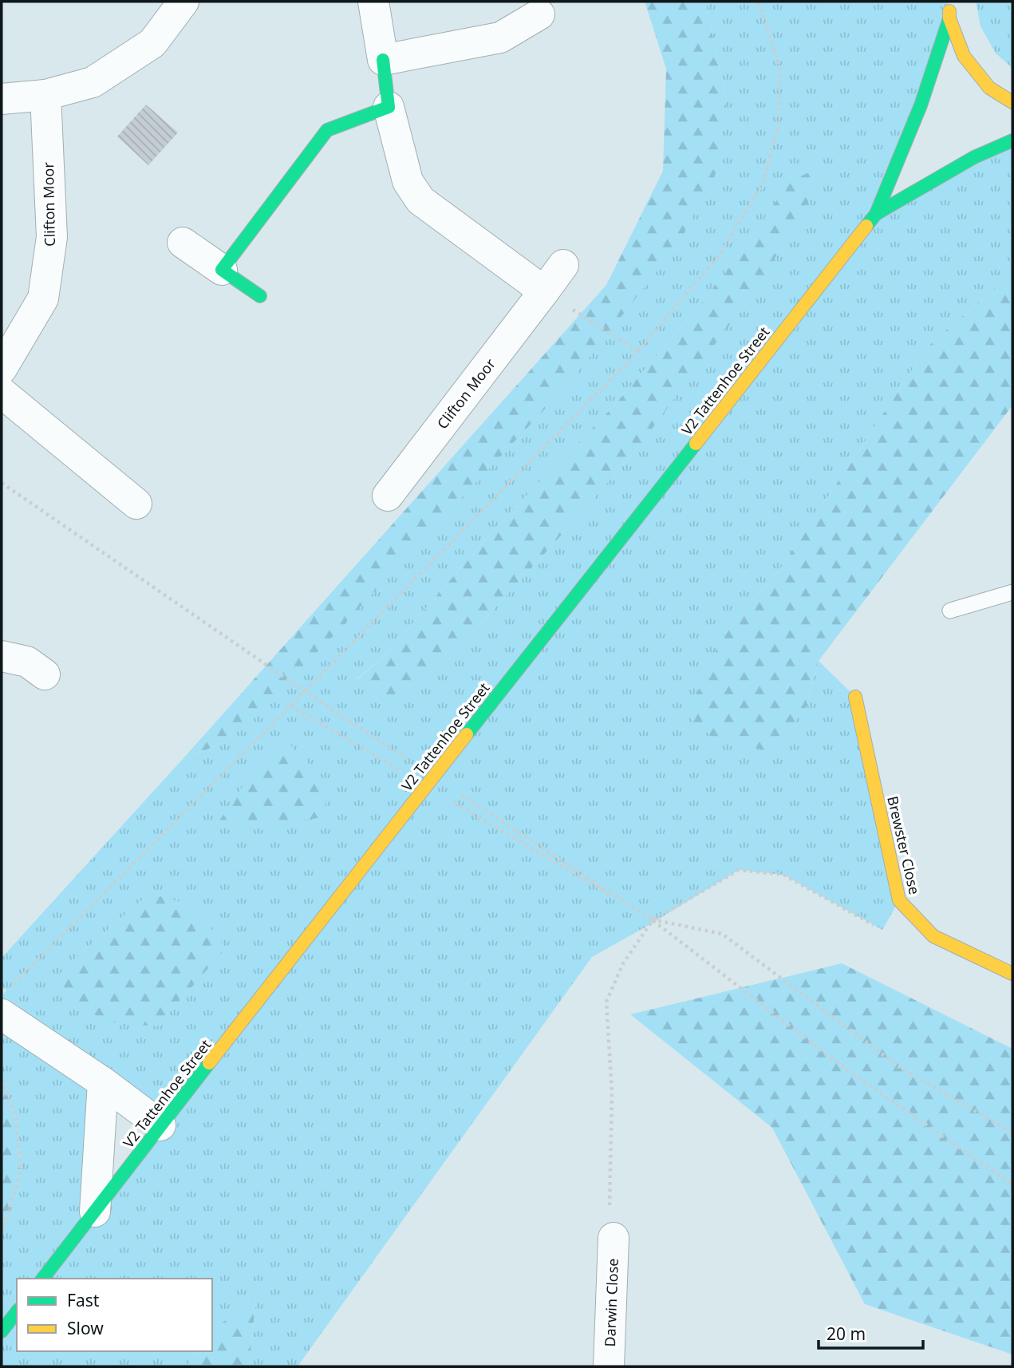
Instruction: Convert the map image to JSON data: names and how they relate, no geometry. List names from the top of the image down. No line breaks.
{"streets":{"street":["Clifton Moor","V2 Tattenhoe Street","Brewster Close","Darwin Close"]},"legend":["Fast","Slow"],"scale_bar":"20 m"}
